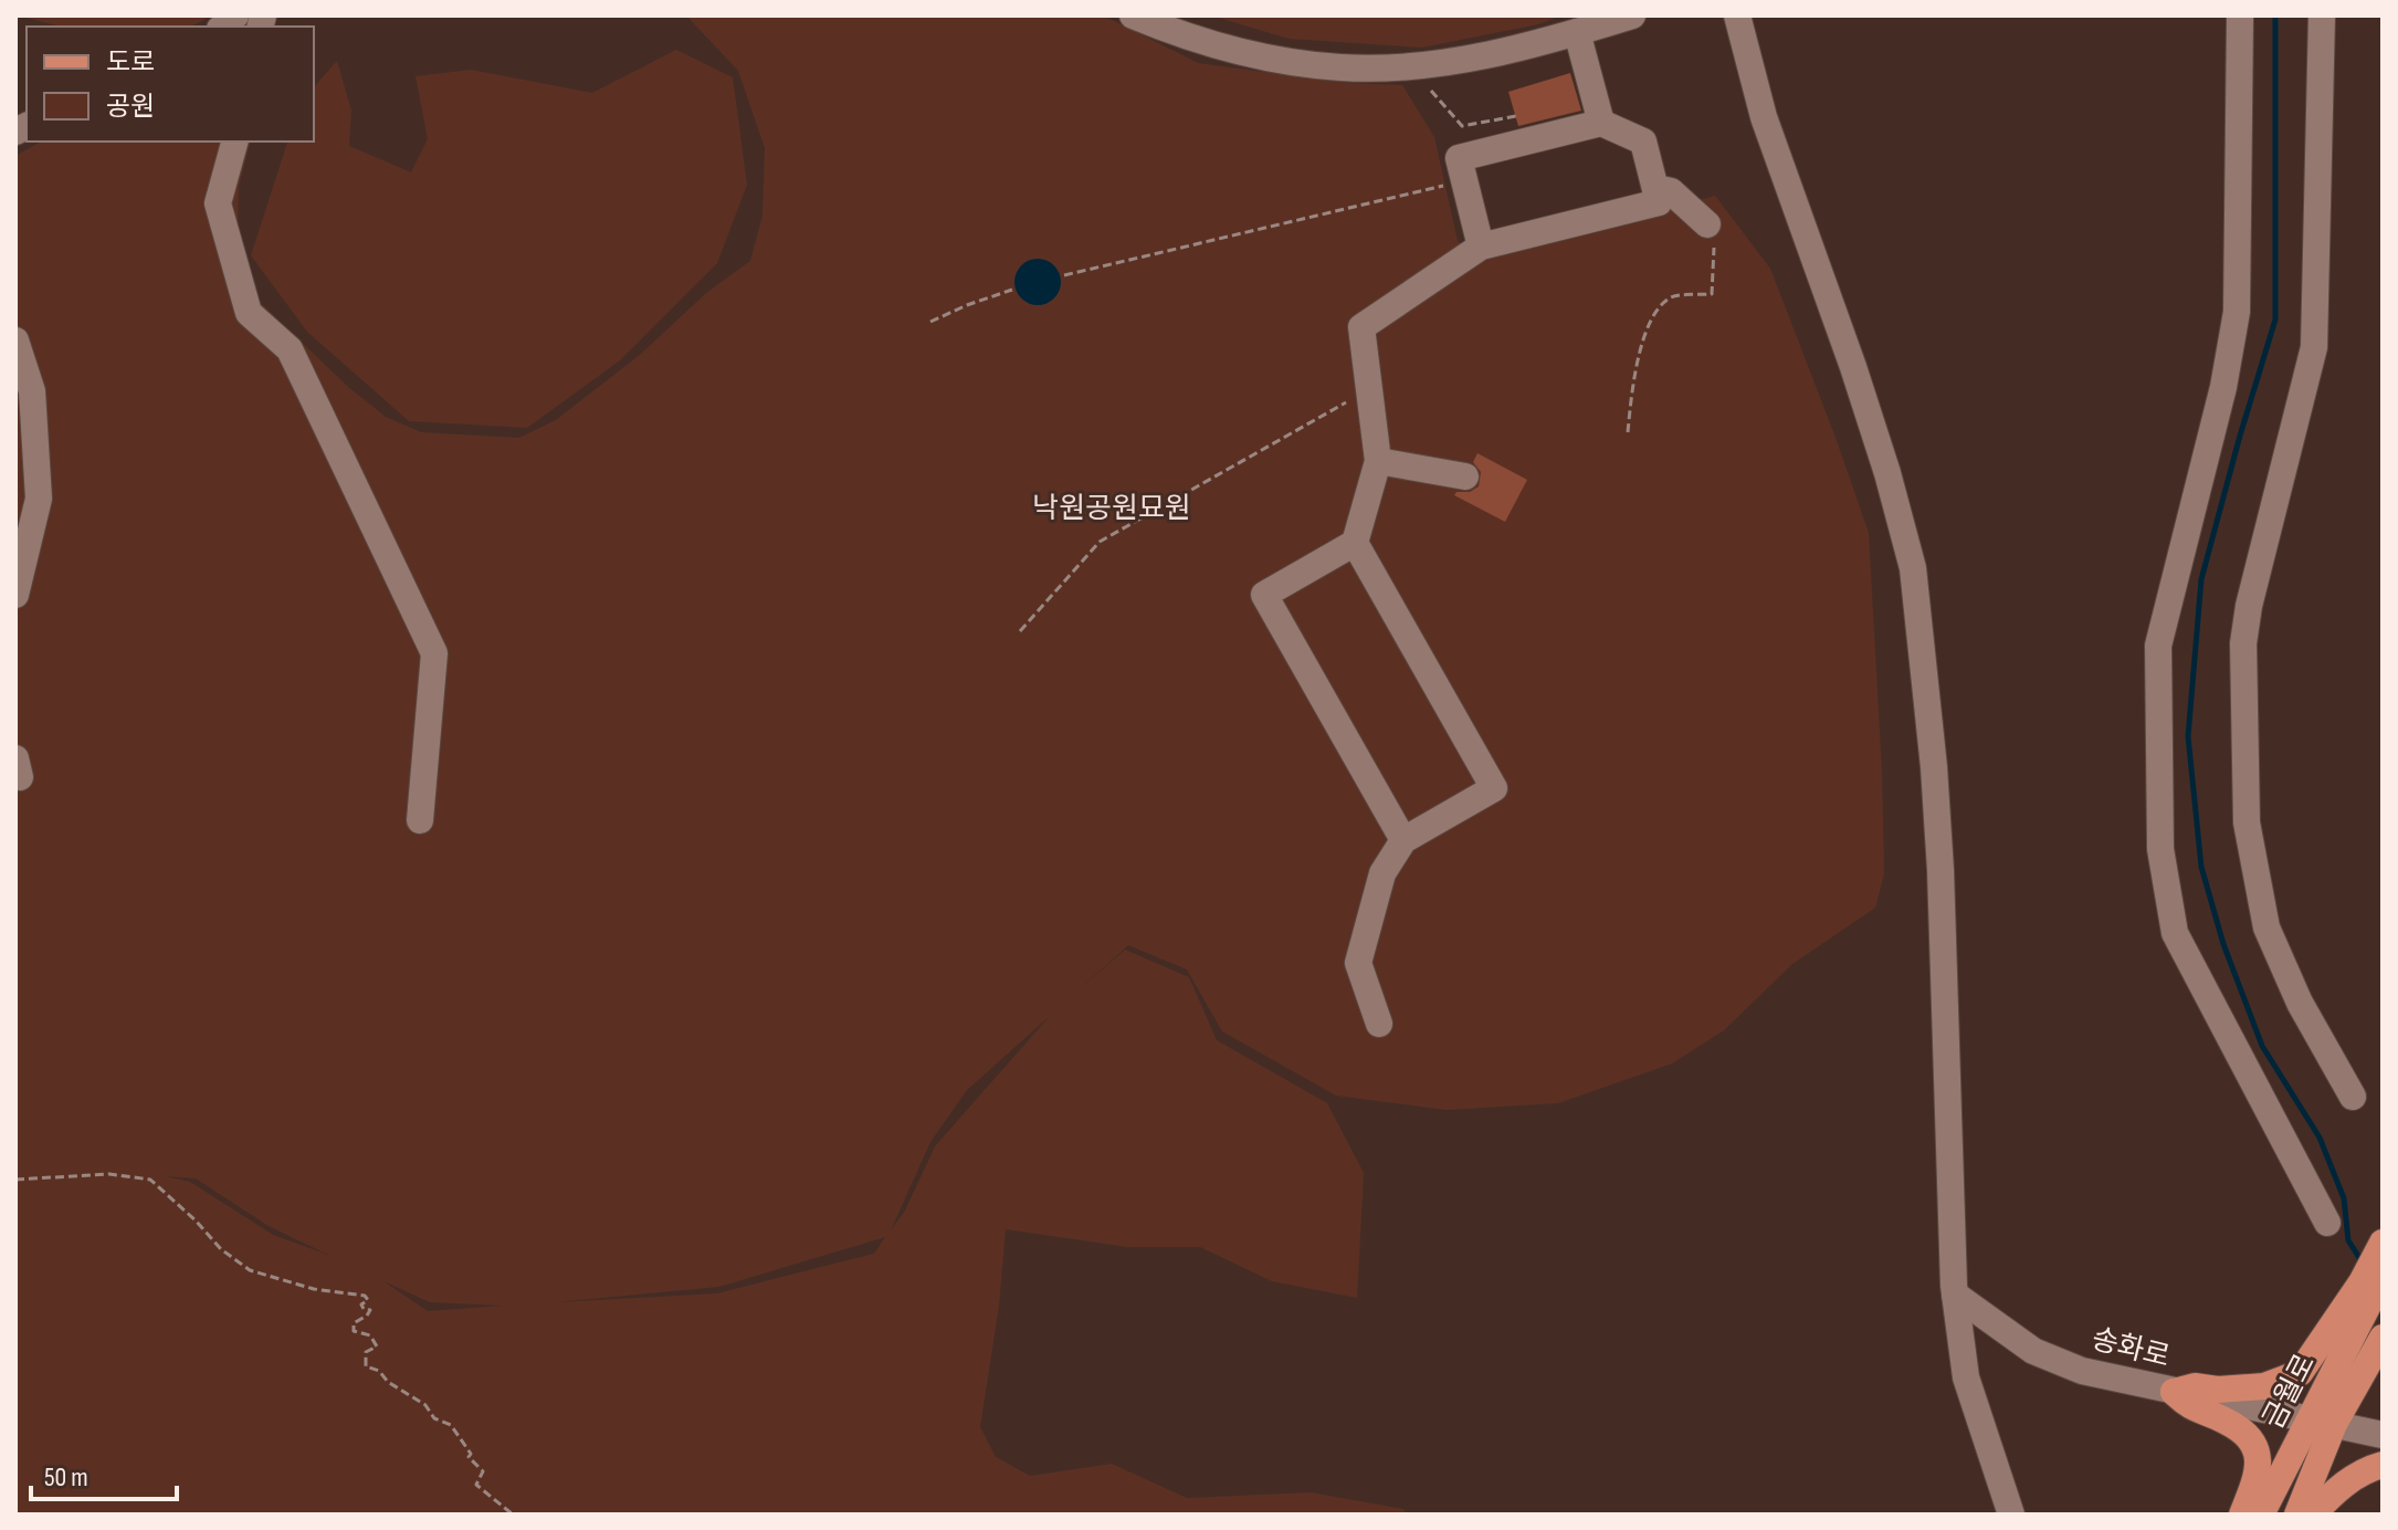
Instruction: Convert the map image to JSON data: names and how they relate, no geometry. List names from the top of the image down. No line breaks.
{"streets":{"main road":["금월로"],"street":["송화로"]},"crossings":[["송화로","금월로"]],"parks":["낙원공원묘원"],"legend":["도로","공원"],"scale_bar":"50 m"}
